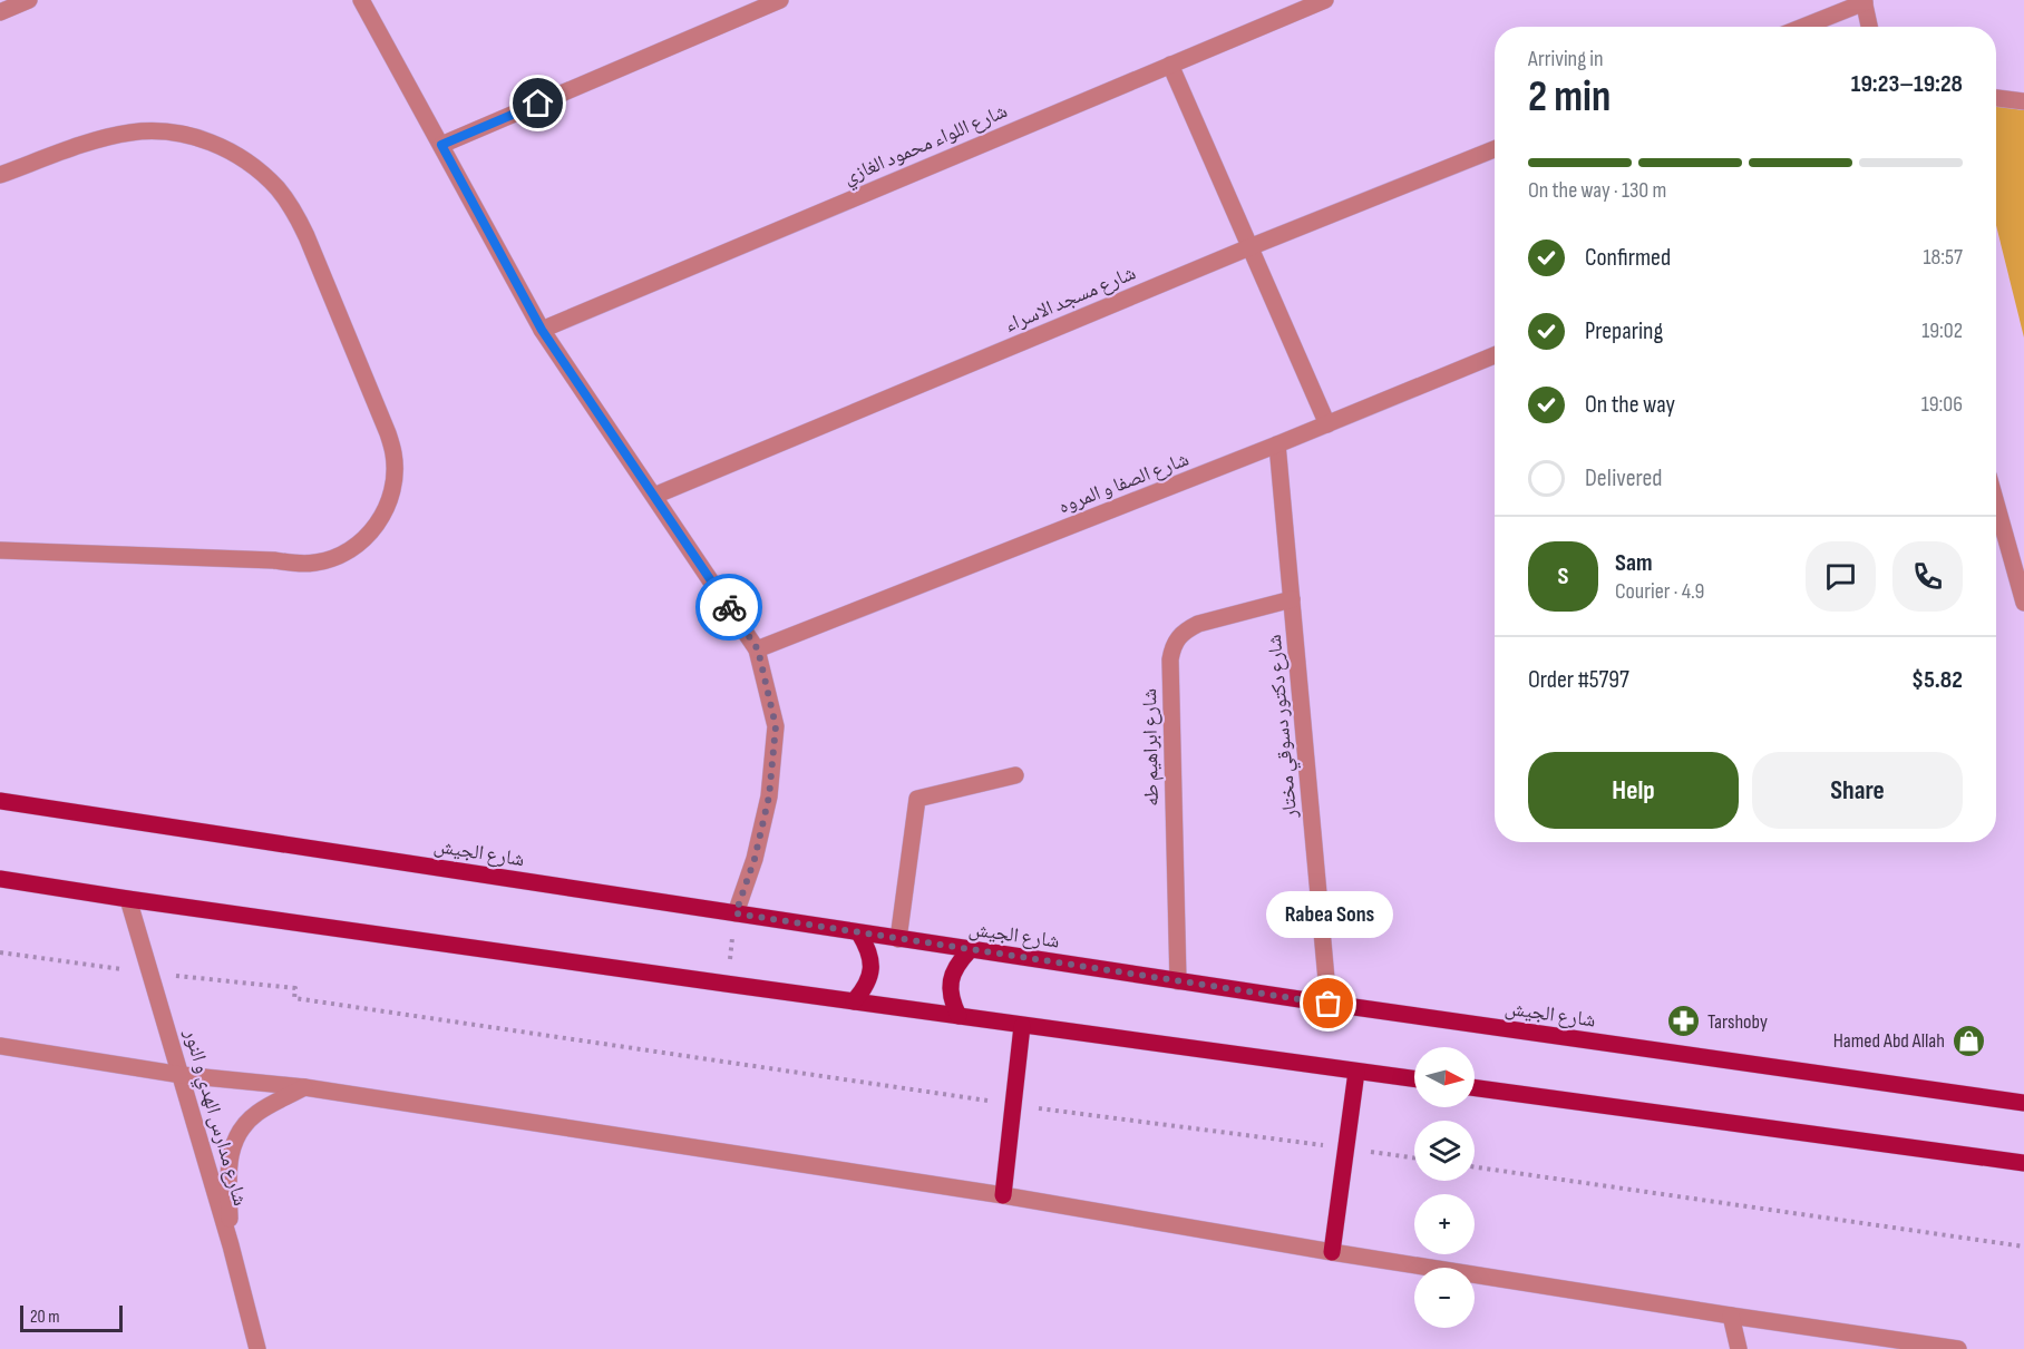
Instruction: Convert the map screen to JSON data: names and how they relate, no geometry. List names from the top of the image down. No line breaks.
{"streets":{"main road":["شارع الجيش"],"street":["شارع اللواء محمود الغازي","شارع مسجد الاسراء","شارع الصفا و المروه","شارع دكتور دسوقي مختار","شارع ابراهيم طه","شارع مدارس الهدي و النور"]},"crossings":[["شارع الصفا و المروه","شارع دكتور دسوقي مختار"],["شارع دكتور دسوقي مختار","شارع ابراهيم طه"],["شارع دكتور دسوقي مختار","شارع الجيش"],["شارع ابراهيم طه","شارع الجيش"]],"places":{"other":["Rabea Sons"],"pharmacy":["Tarshoby"],"shop":["Hamed Abd Allah"]},"scale_bar":"20 m","north":"right","page":{"heading":["2 min","Arriving in","19:23–19:28"],"panel":["Sam","Courier · 4.9","Order #5797","$5.82"],"bar":"On the way · 130 m","list":[["Confirmed","18:57"],["Preparing","19:02"],["On the way","19:06"],"Delivered"],"round":"S","buttons":["Help","Share"],"bubble":"Rabea Sons","map_buttons":["+","−"],"scale":"20 m"}}
